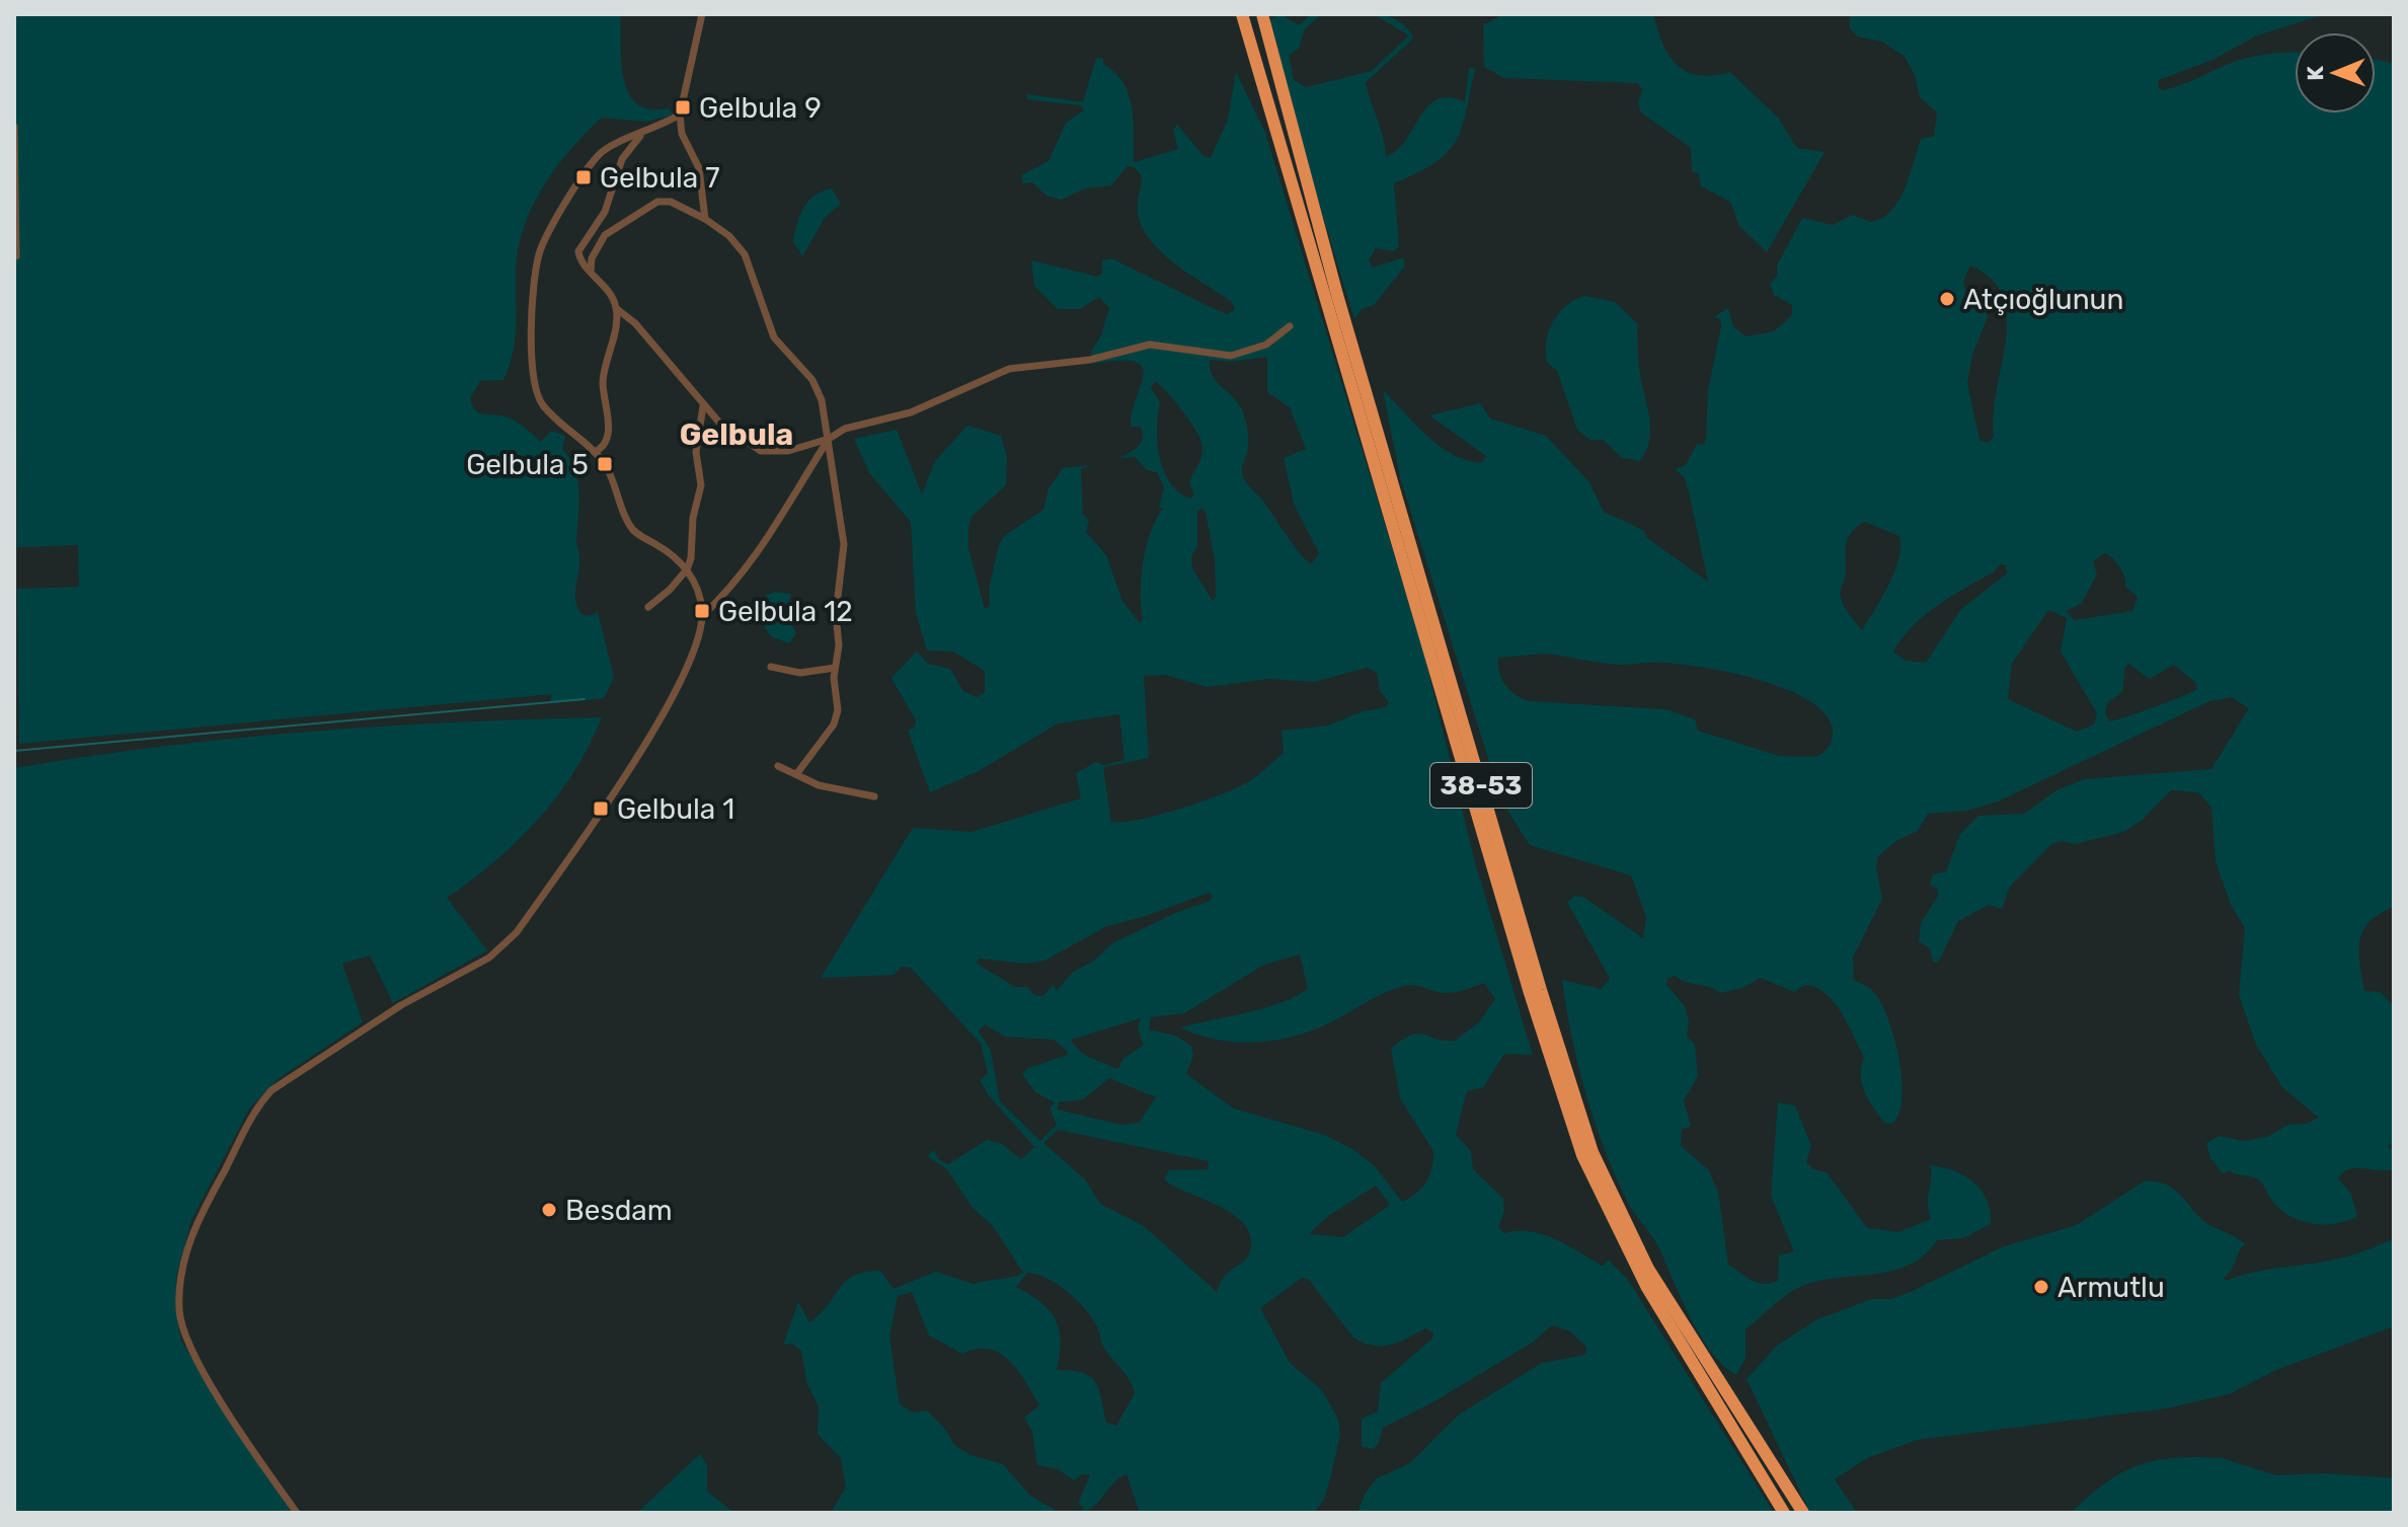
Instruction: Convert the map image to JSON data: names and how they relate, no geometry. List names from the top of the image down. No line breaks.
{"streets":{"highway":["38-53"]},"districts":["Gelbula"],"places":{"transit":["Gelbula 9","Gelbula 7","Gelbula 5","Gelbula 12","Gelbula 1"],"other":["Atçıoğlunun","Besdam","Armutlu"]},"north":"left"}
